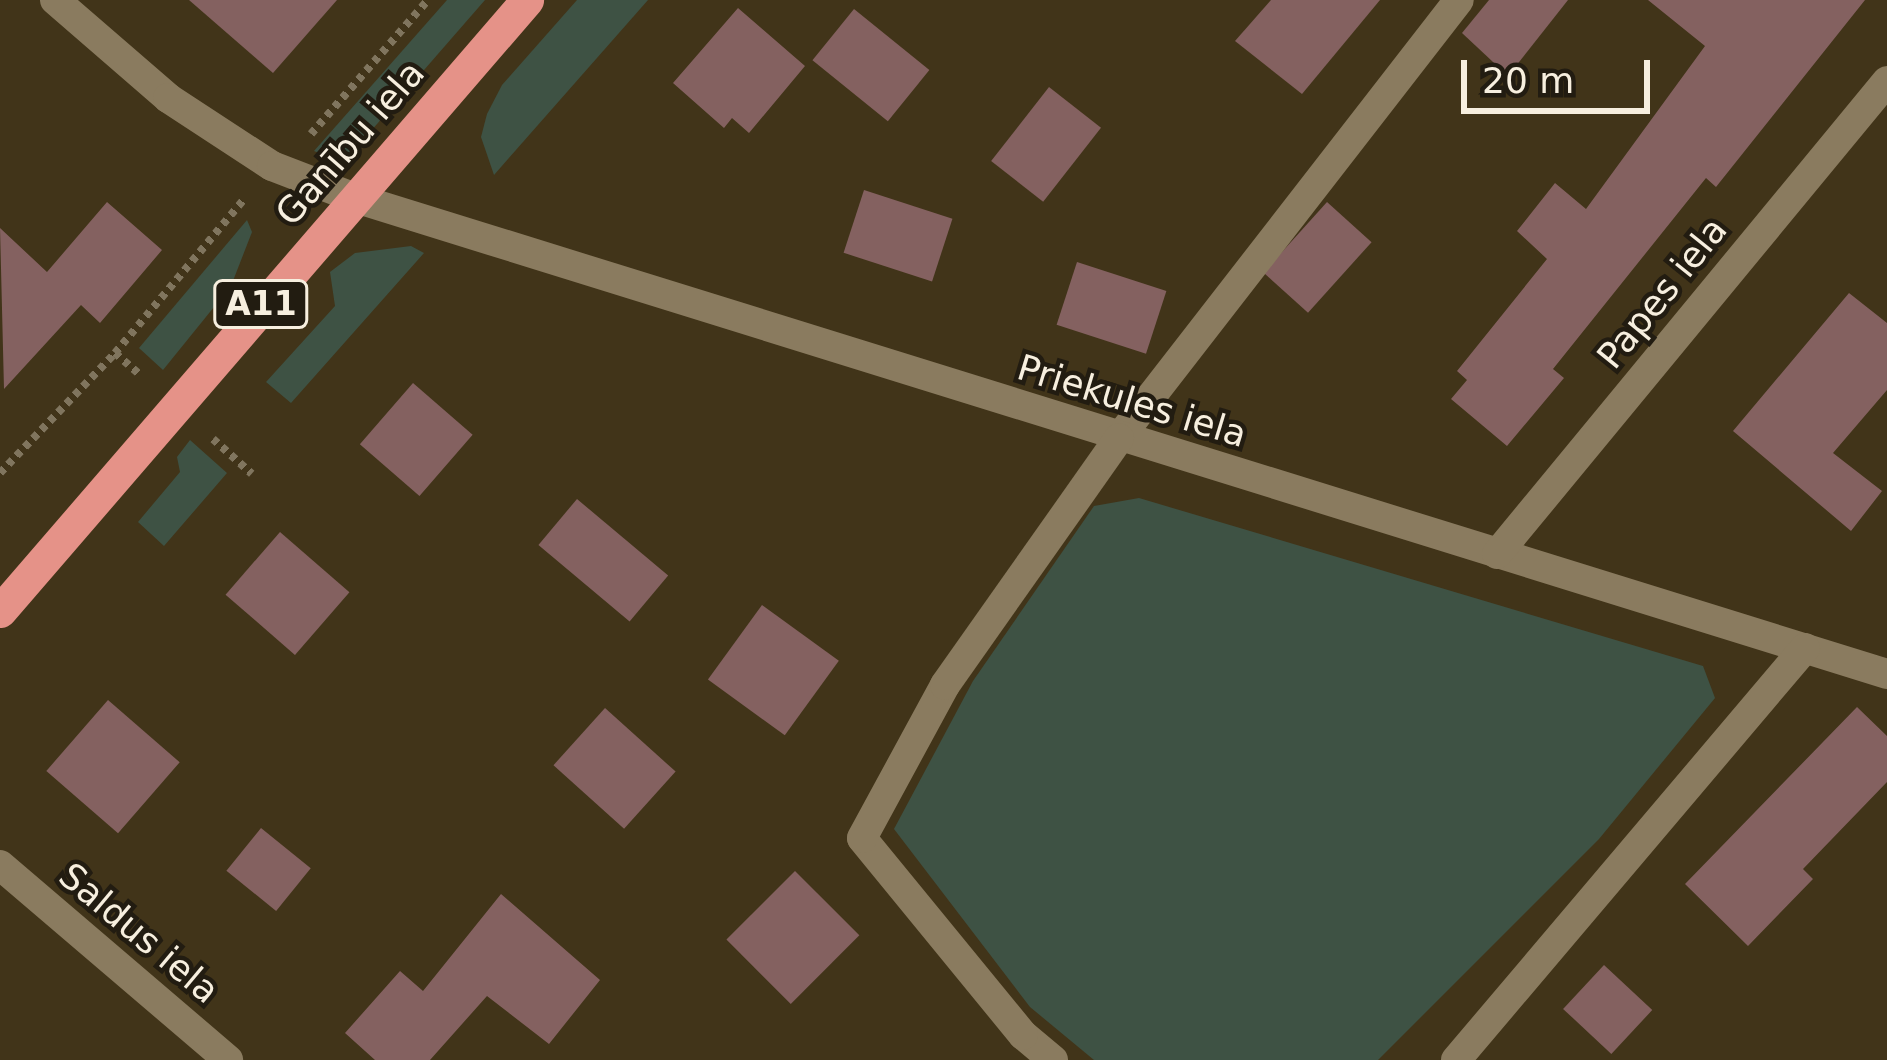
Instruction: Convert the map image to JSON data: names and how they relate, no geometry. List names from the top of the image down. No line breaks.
{"streets":{"highway":["Ganību iela","A11"],"street":["Papes iela","Priekules iela","Saldus iela"]},"crossings":[["Ganību iela","Priekules iela"],["Papes iela","Priekules iela"]],"scale_bar":"20 m"}
